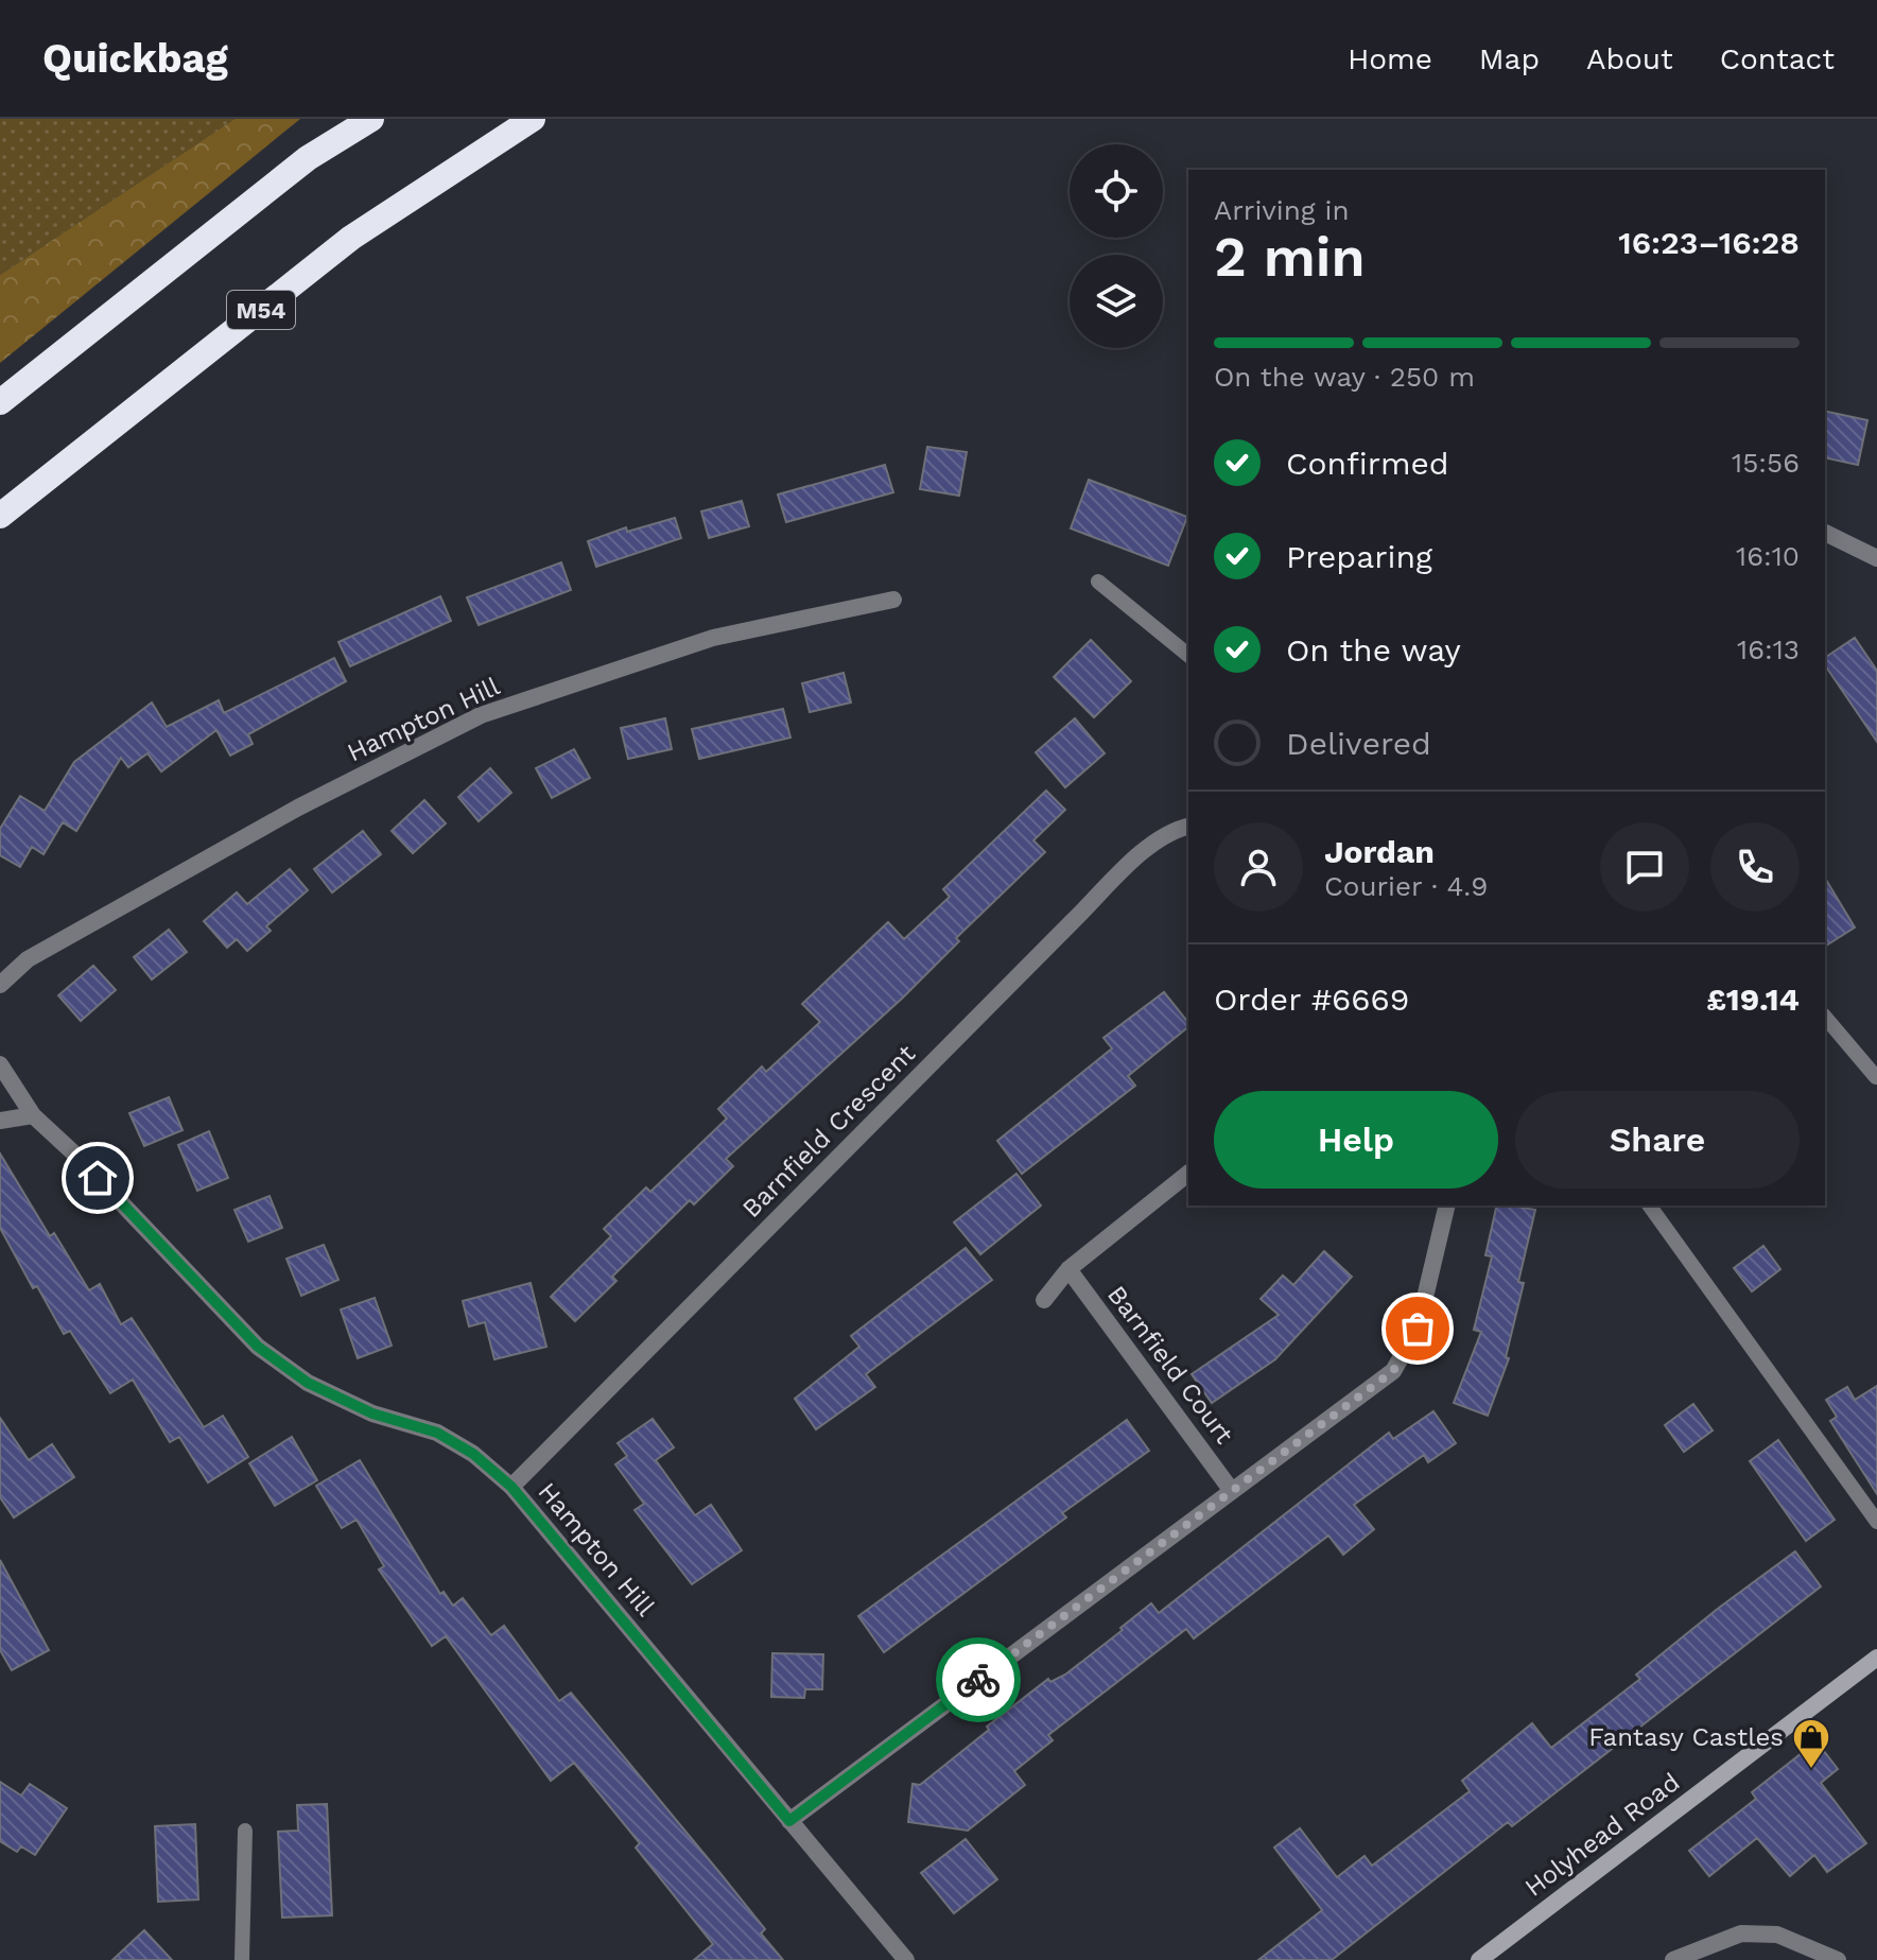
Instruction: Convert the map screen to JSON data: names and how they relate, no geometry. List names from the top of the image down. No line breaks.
{"streets":{"highway":["M54"],"main road":["Holyhead Road"],"street":["Hampton Hill","Barnfield Crescent","Barnfield Court"]},"crossings":[["Hampton Hill","Barnfield Crescent"]],"places":{"shop":["Fantasy Castles"]},"page":{"header":"Quickbag","nav":["Home","Map","About","Contact"],"heading":["2 min","Arriving in","16:23–16:28"],"panel":["Jordan","Courier · 4.9","Order #6669","£19.14"],"bar":"On the way · 250 m","list":[["Confirmed","15:56"],["Preparing","16:10"],["On the way","16:13"],"Delivered"],"buttons":["Help","Share"]}}
